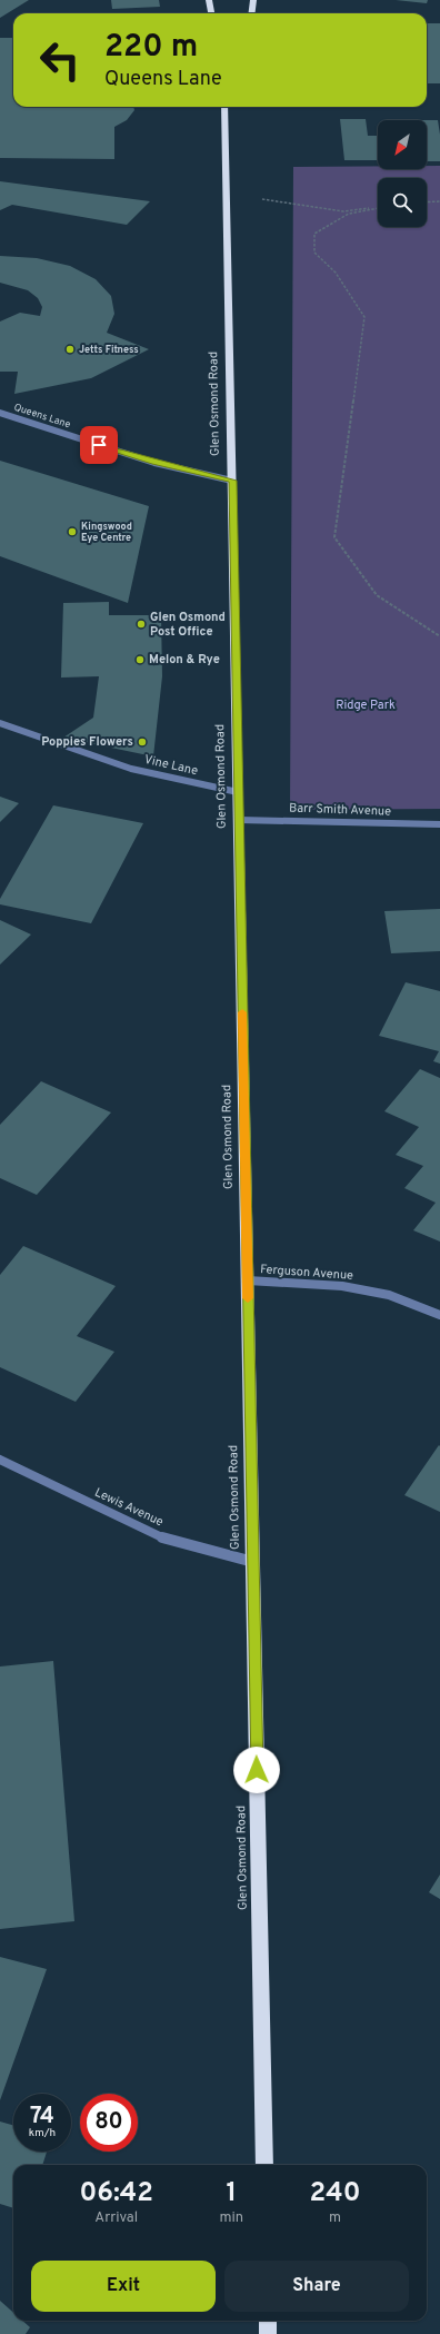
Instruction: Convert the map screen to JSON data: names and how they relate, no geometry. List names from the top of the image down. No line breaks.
{"streets":{"highway":["Glen Osmond Road"],"street":["Queens Lane","Vine Lane","Barr Smith Avenue","Ferguson Avenue","Lewis Avenue"]},"crossings":[["Glen Osmond Road","Queens Lane"],["Glen Osmond Road","Vine Lane"],["Glen Osmond Road","Barr Smith Avenue"],["Glen Osmond Road","Ferguson Avenue"],["Glen Osmond Road","Lewis Avenue"]],"parks":["Ridge Park"],"places":["Jetts Fitness","Kingswood Eye Centre","Glen Osmond Post Office","Melon & Rye","Poppies Flowers"],"north":"bottom left","page":{"turn":["220 m","Queens Lane"],"speed":"74 km/h","limit":"80","eta":["06:42","Arrival","1","min","240","m"],"buttons":["Exit","Share"]}}
